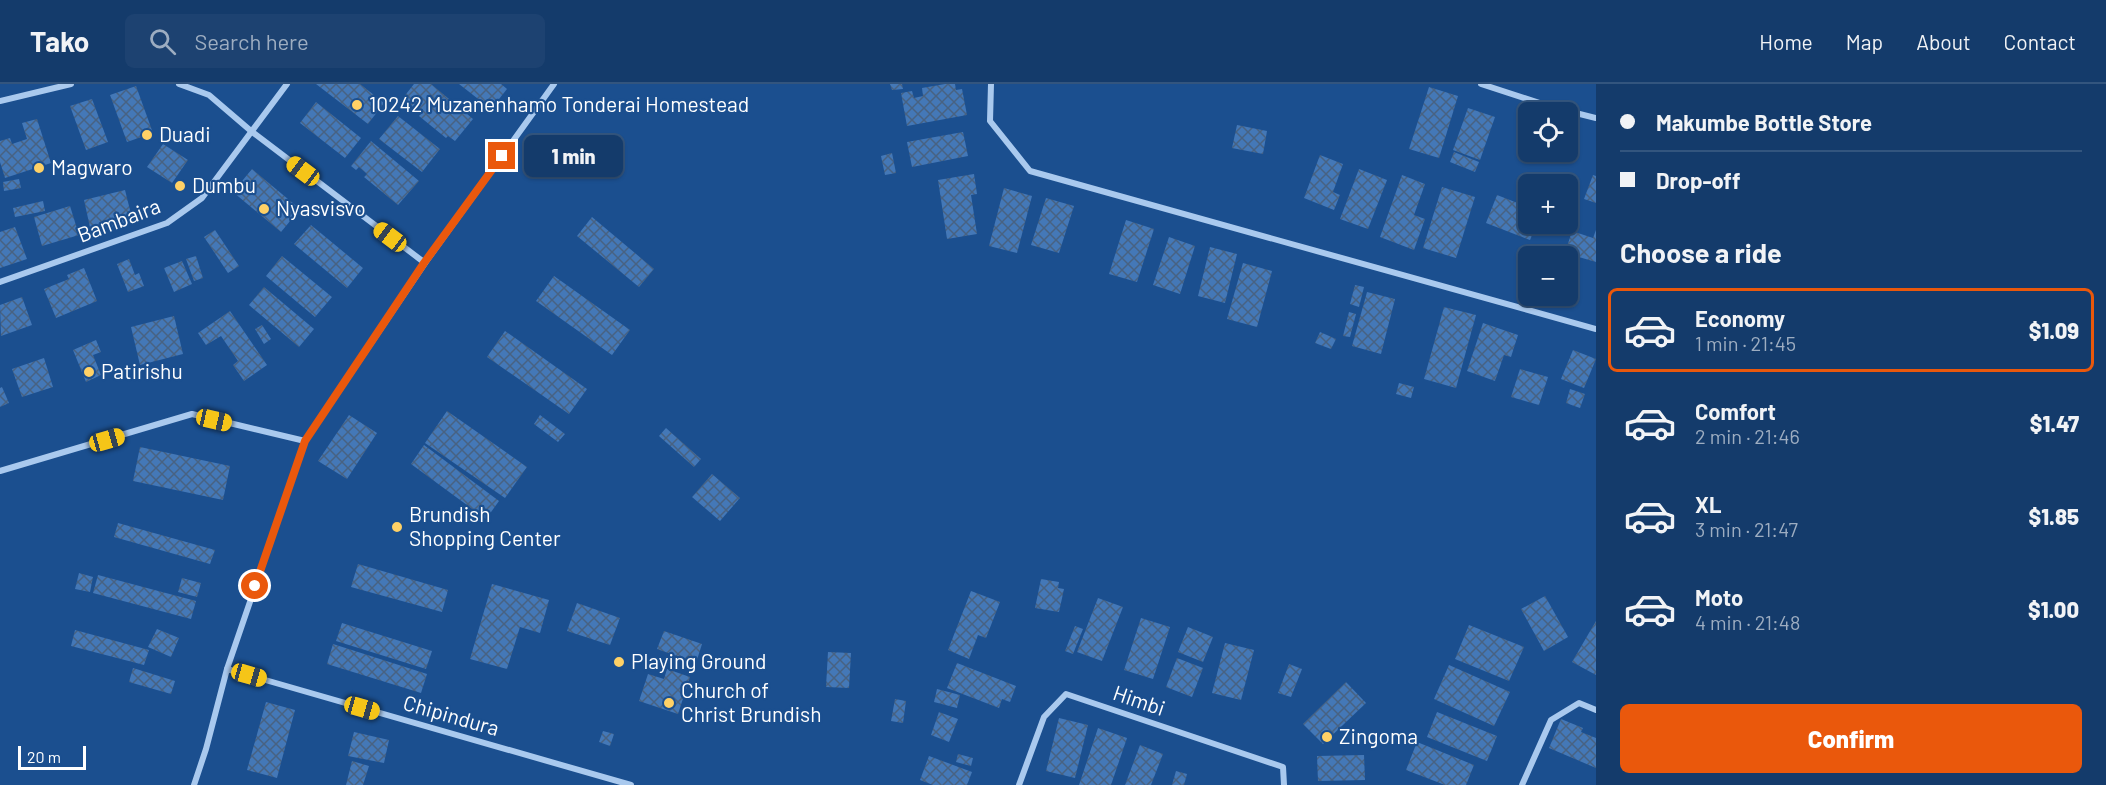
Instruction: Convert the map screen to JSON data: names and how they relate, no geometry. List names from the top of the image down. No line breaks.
{"streets":{"street":["Bambaira","Himbi","Chipindura"]},"places":["10242 Muzanenhamo Tonderai Homestead","Duadi","Magwaro","Dumbu","Nyasvisvo","Patirishu","Brundish Shopping Center","Playing Ground","Church of Christ Brundish","Zingoma"],"scale_bar":"20 m","page":{"header":"Tako","search":"Search here","nav":["Home","Map","About","Contact"],"banner":["Makumbe Bottle Store","Drop-off"],"map_buttons":["+","−"],"bubble":"1 min","heading":"Choose a ride","list":[{"name":"Economy","note":"1 min · 21:45","value":"$1.09"},{"name":"Comfort","note":"2 min · 21:46","value":"$1.47"},{"name":"XL","note":"3 min · 21:47","value":"$1.85"},{"name":"Moto","note":"4 min · 21:48","value":"$1.00"}],"buttons":"Confirm","scale":"20 m"}}
